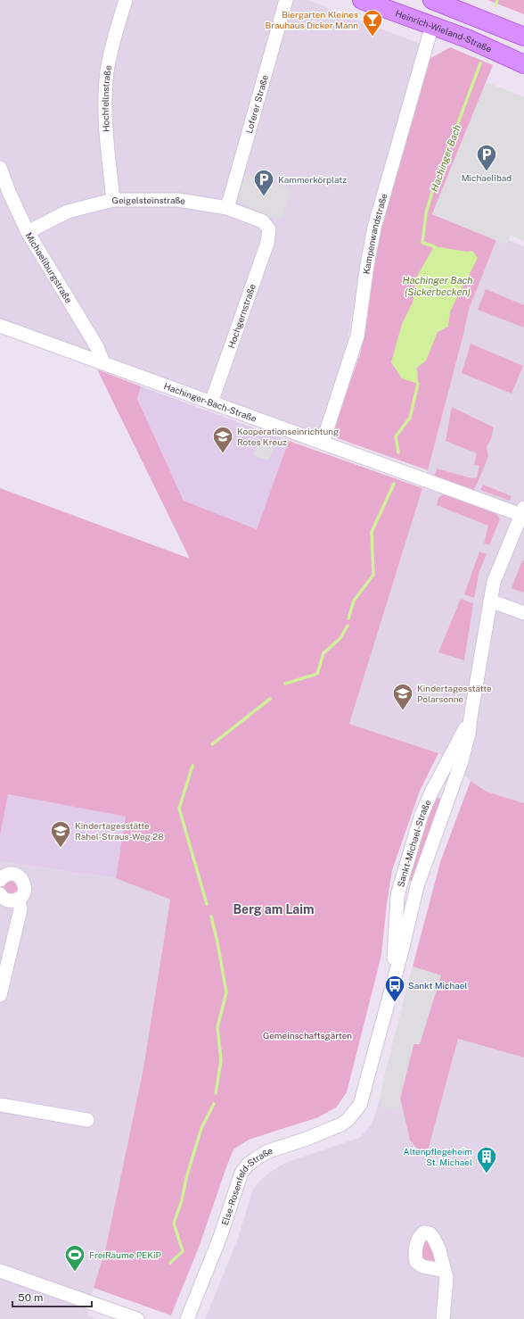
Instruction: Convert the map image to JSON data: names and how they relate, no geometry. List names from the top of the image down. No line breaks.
{"streets":{"main road":["Heinrich-Wieland-Straße"],"street":["Hochfellnstraße","Loferer Straße","Geigelsteinstraße","Kampenwandstraße","Michaeliburgstraße","Hochgernstraße","Hachinger-Bach-Straße","Sankt-Michael-Straße","Else-Rosenfeld-Straße"]},"crossings":[["Heinrich-Wieland-Straße","Kampenwandstraße"],["Hochfellnstraße","Geigelsteinstraße"],["Loferer Straße","Geigelsteinstraße"],["Geigelsteinstraße","Michaeliburgstraße"],["Geigelsteinstraße","Hochgernstraße"],["Kampenwandstraße","Hachinger-Bach-Straße"],["Michaeliburgstraße","Hachinger-Bach-Straße"],["Hochgernstraße","Hachinger-Bach-Straße"],["Hachinger-Bach-Straße","Sankt-Michael-Straße"],["Sankt-Michael-Straße","Else-Rosenfeld-Straße"]],"districts":["Berg am Laim"],"water":["Hachinger Bach","Hachinger Bach (Sickerbecken)"],"parks":["Gemeinschaftsgärten"],"places":{"bar":["Biergarten Kleines Brauhaus Dicker Mann"],"parking":["Michaelibad","Kammerkörplatz"],"school or university":["Kooperationseinrichtung Rotes Kreuz","Kindertagesstätte Polarsonne","Kindertagesstätte Rahel-Straus-Weg 28"],"bus stop":["Sankt Michael"],"building":["Altenpflegeheim St. Michael"],"sports":["FreiRäume PEKiP"]},"scale_bar":"50 m"}
